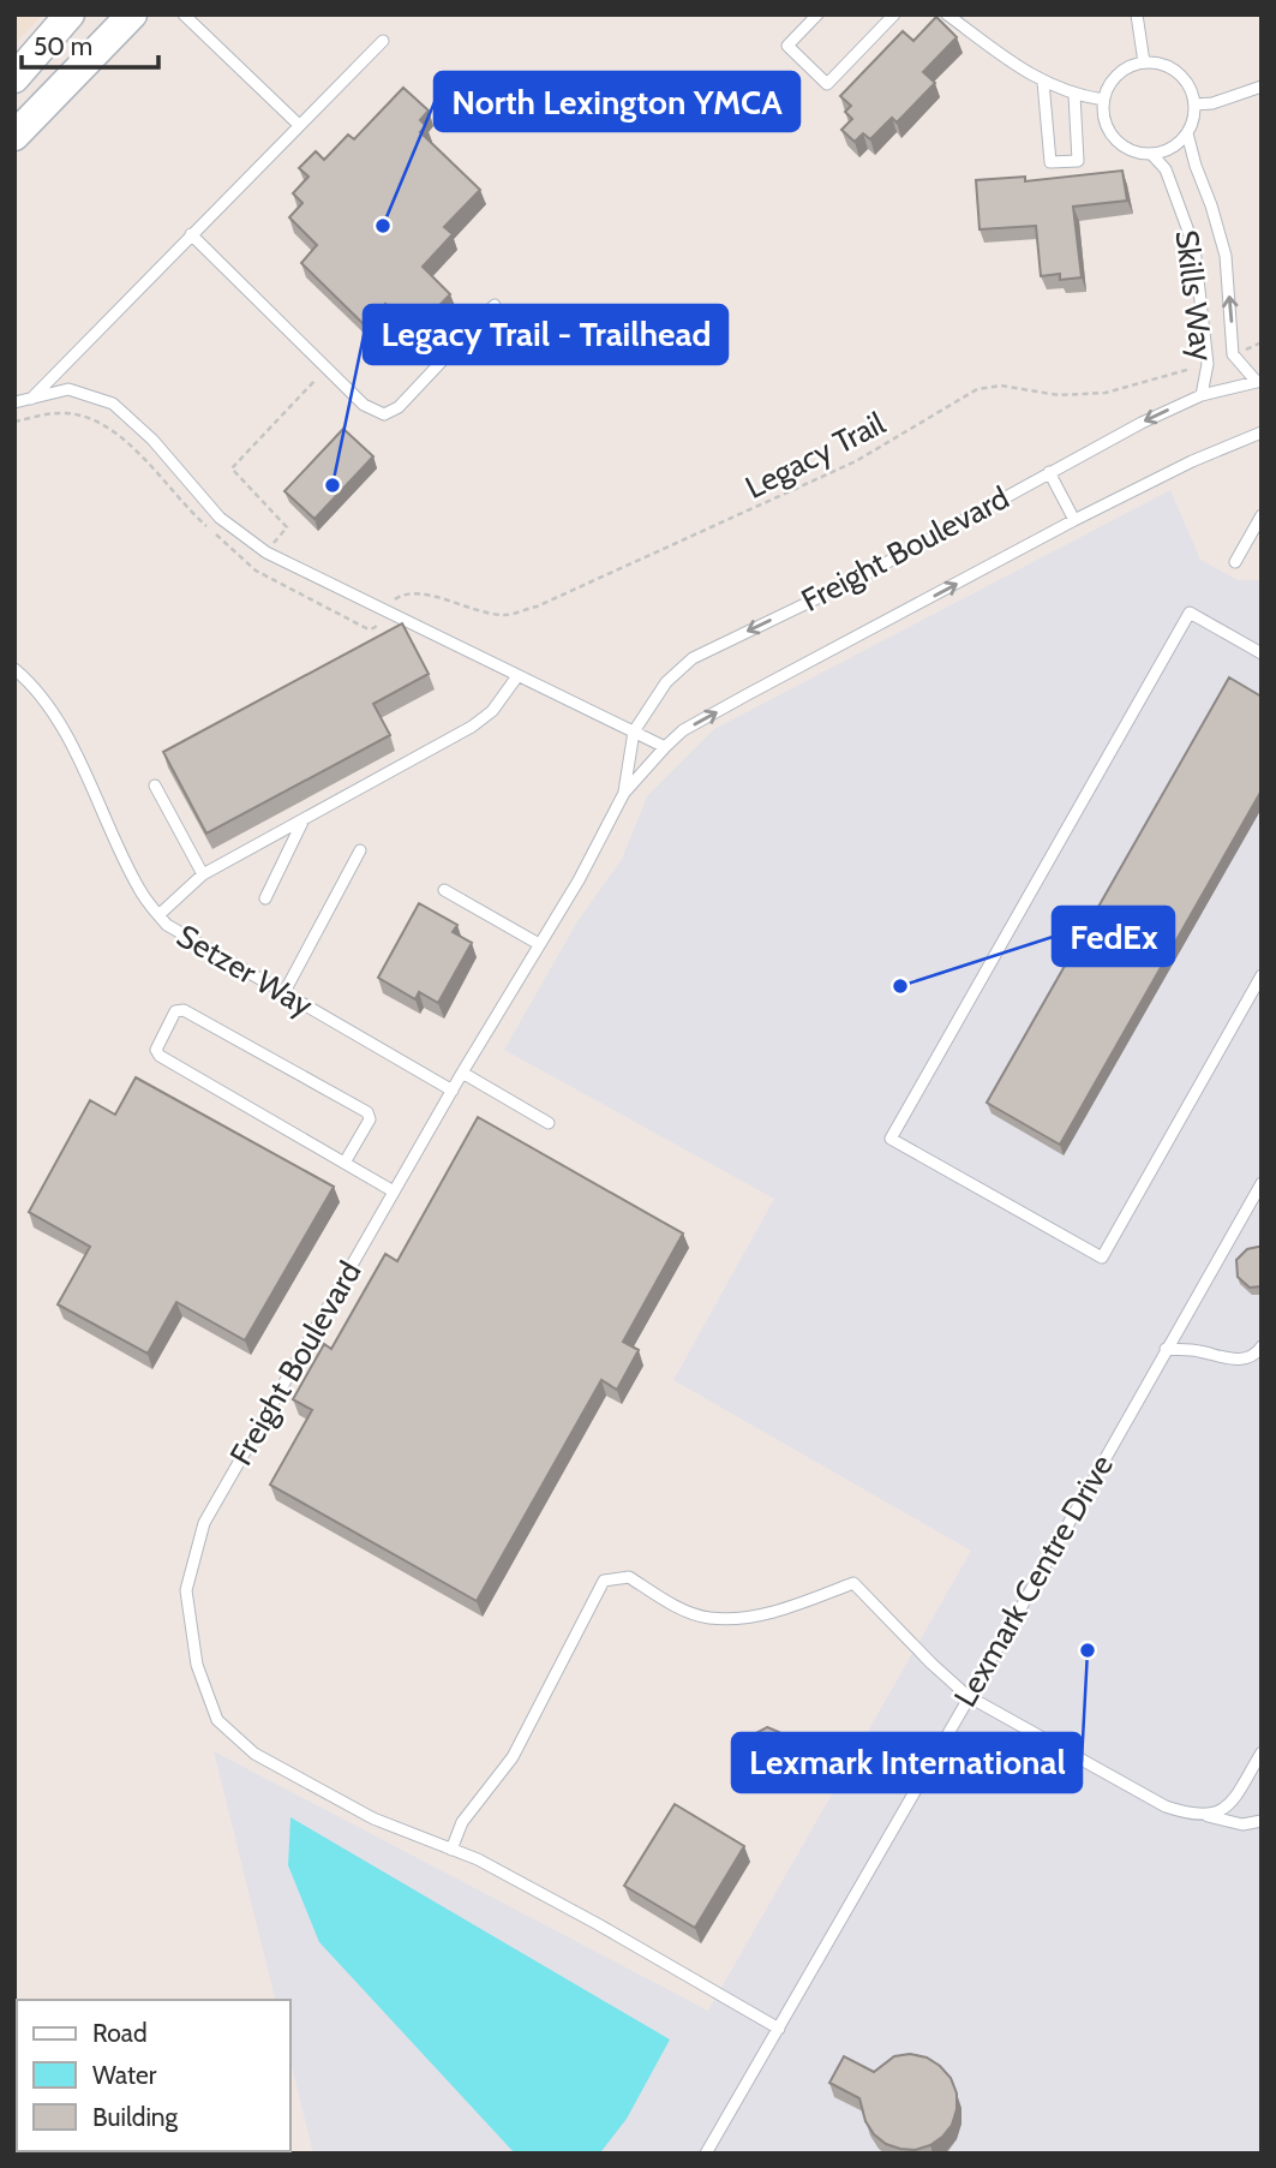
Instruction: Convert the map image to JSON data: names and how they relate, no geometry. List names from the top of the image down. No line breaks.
{"streets":{"lane":["Skills Way","Freight Boulevard","Setzer Way","Lexmark Centre Drive"],"path":["Legacy Trail"]},"crossings":[["Skills Way","Legacy Trail"],["Skills Way","Freight Boulevard"],["Freight Boulevard","Setzer Way"],["Freight Boulevard","Lexmark Centre Drive"]],"places":["North Lexington YMCA","Legacy Trail - Trailhead","FedEx","Lexmark International"],"legend":["Road","Water","Building"],"scale_bar":"50 m"}
